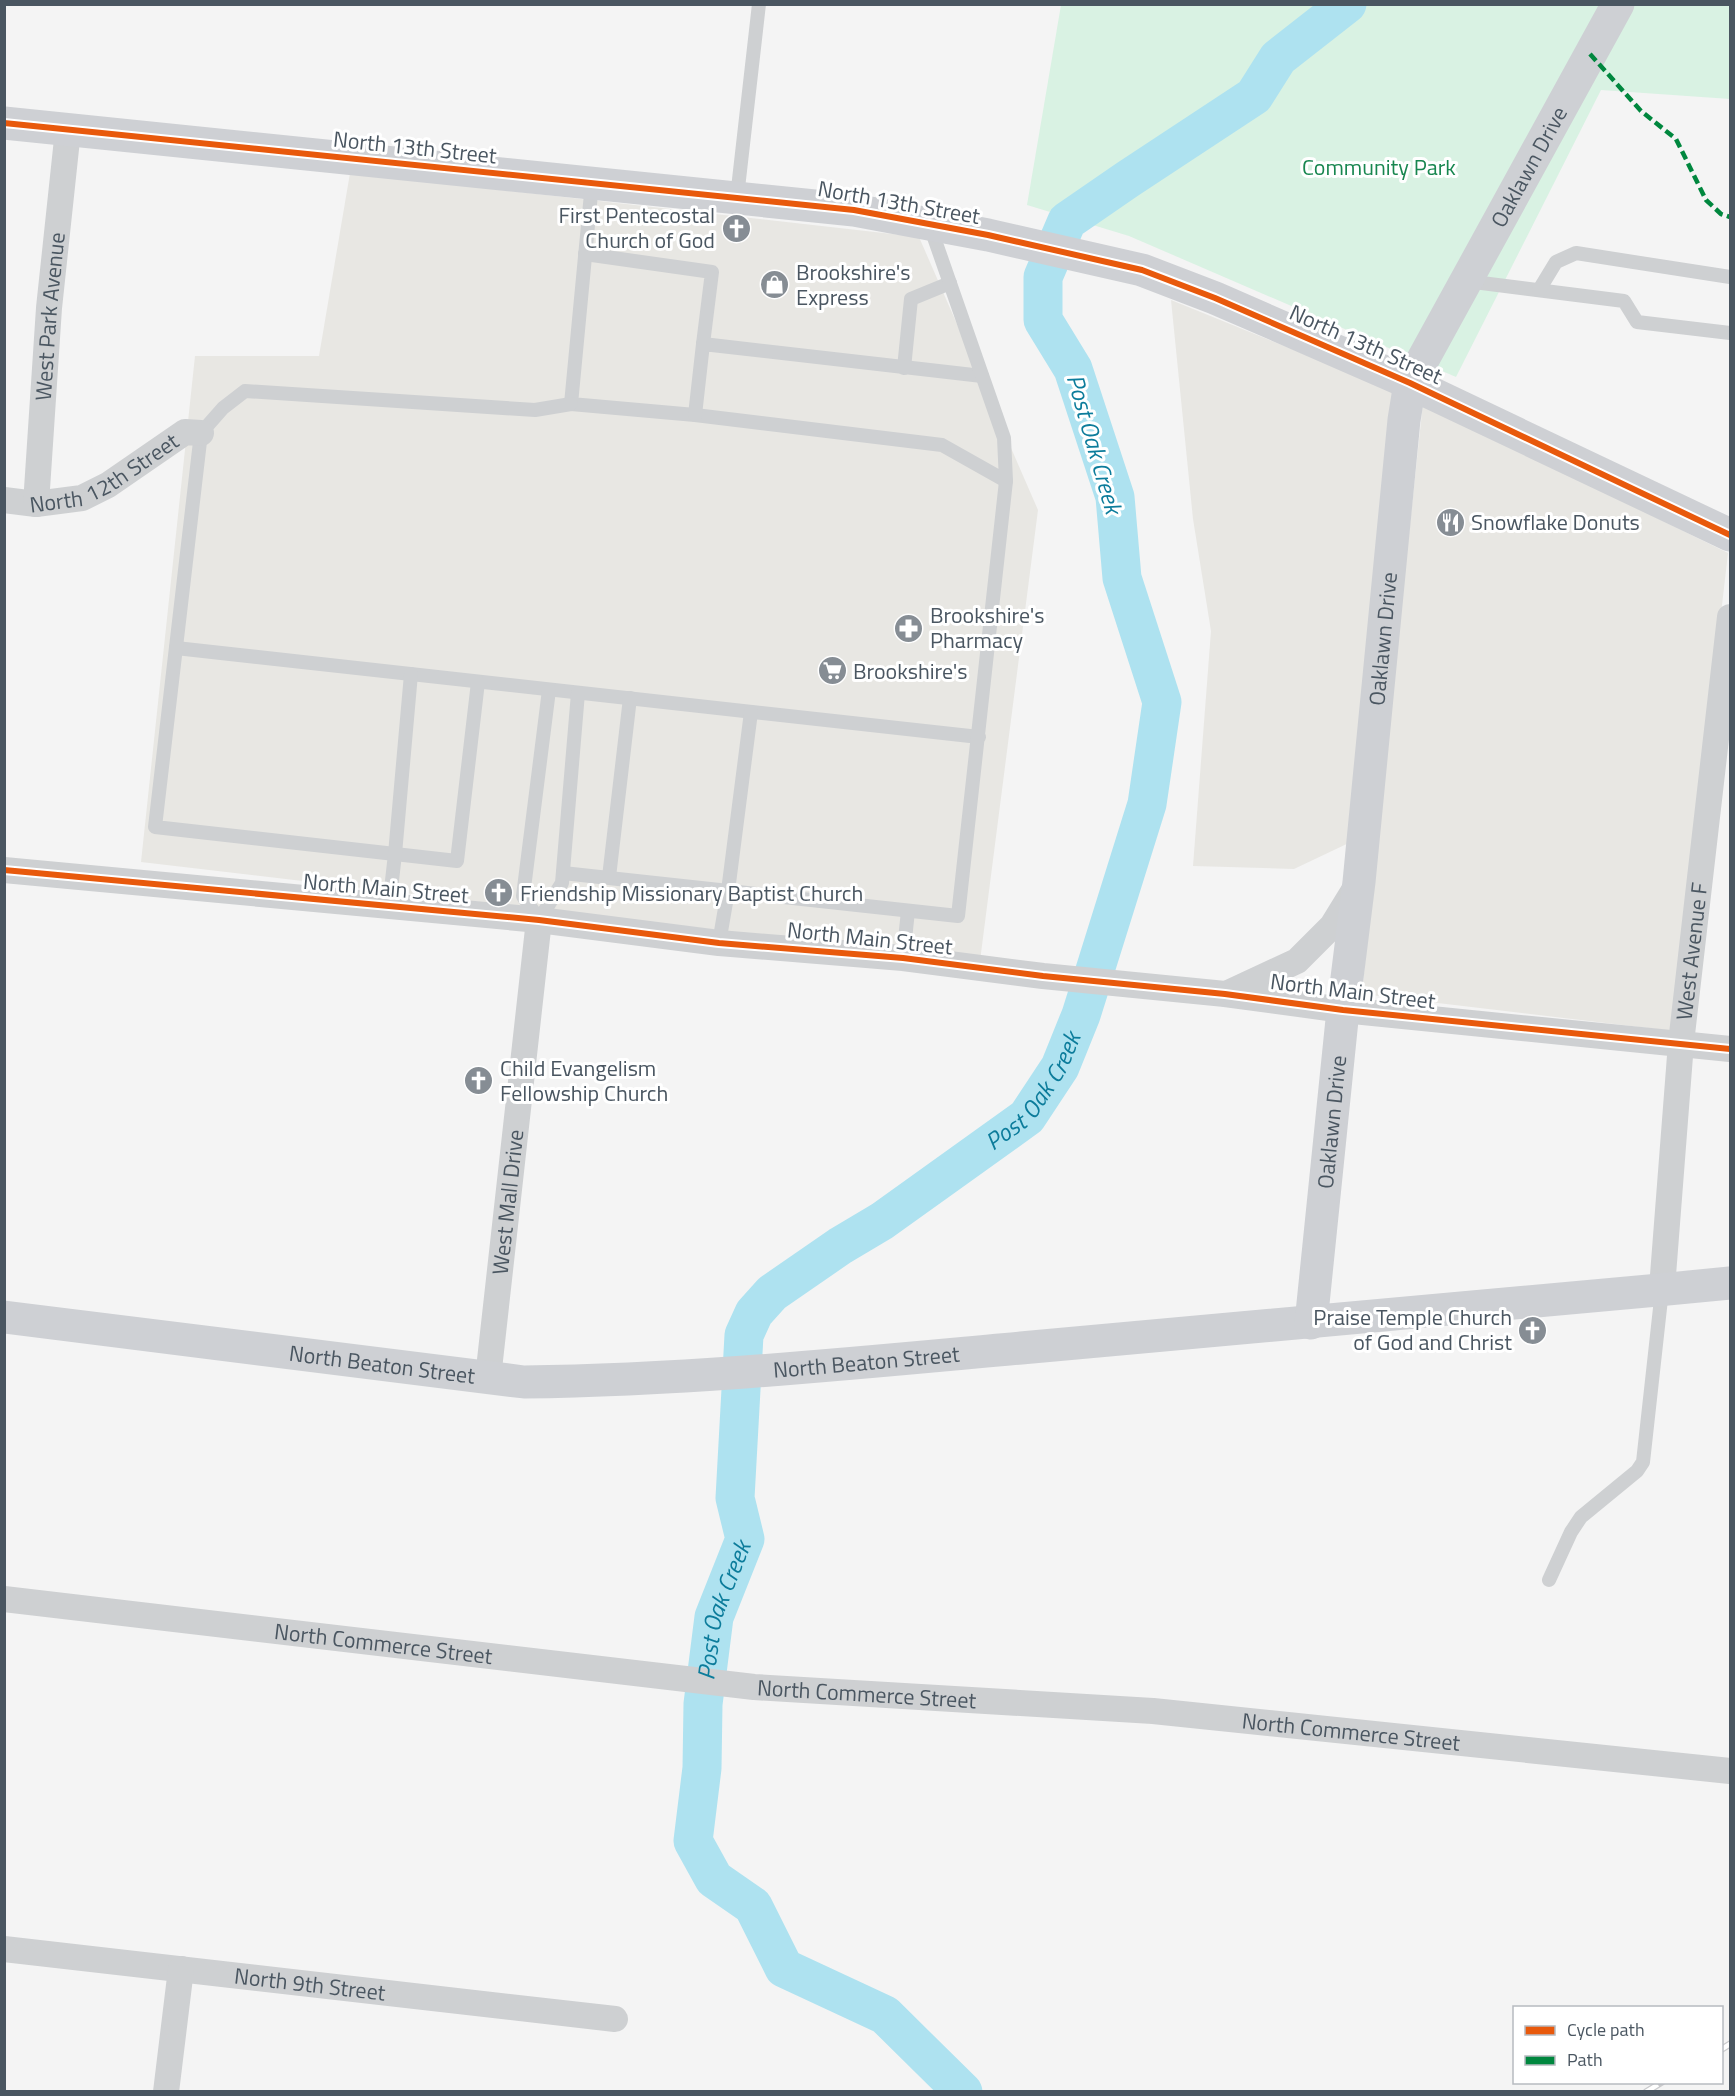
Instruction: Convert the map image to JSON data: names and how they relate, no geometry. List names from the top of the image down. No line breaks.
{"streets":{"street":["North 13th Street","Oaklawn Drive","West Park Avenue","North 12th Street","North Main Street","West Avenue F","West Mall Drive","North Beaton Street","North Commerce Street","North 9th Street"]},"crossings":[["North 13th Street","Oaklawn Drive"],["North 13th Street","West Park Avenue"],["Oaklawn Drive","North Main Street"],["Oaklawn Drive","North Beaton Street"],["West Park Avenue","North 12th Street"],["North Main Street","West Avenue F"],["North Main Street","West Mall Drive"],["West Avenue F","North Beaton Street"],["West Mall Drive","North Beaton Street"]],"water":["Post Oak Creek"],"parks":["Community Park"],"places":{"church":["First Pentecostal Church of God","Friendship Missionary Baptist Church","Child Evangelism Fellowship Church","Praise Temple Church of God and Christ"],"shop":["Brookshire's Express"],"restaurant":["Snowflake Donuts"],"pharmacy":["Brookshire's Pharmacy"],"supermarket":["Brookshire's"]},"legend":["Cycle path","Path"]}
